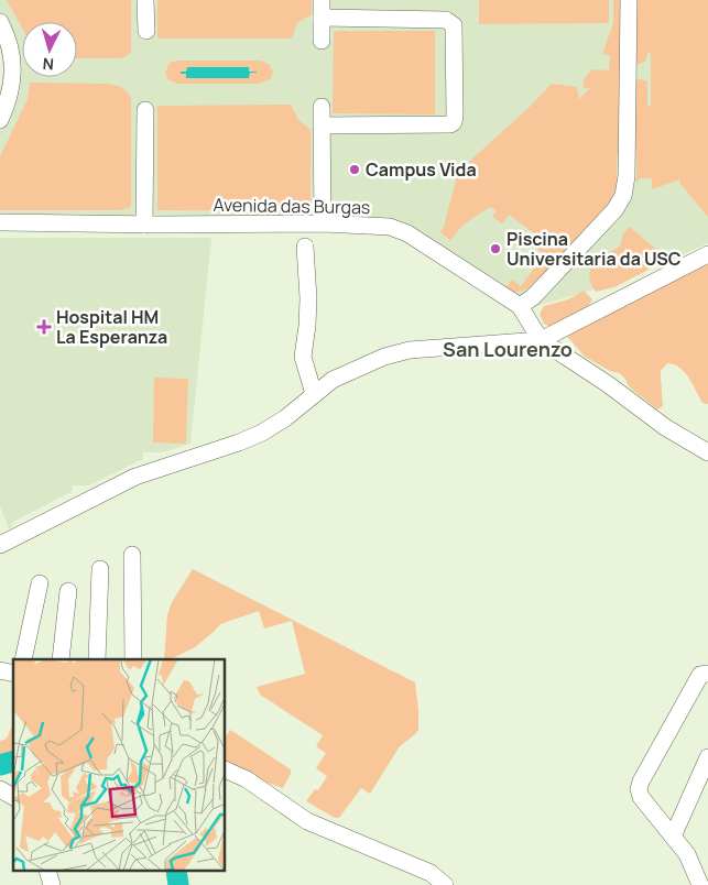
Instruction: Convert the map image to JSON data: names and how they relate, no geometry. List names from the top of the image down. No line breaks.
{"streets":{"street":["Avenida das Burgas"]},"districts":["San Lourenzo"],"places":{"other":["Campus Vida","Piscina Universitaria da USC"],"health":["Hospital HM La Esperanza"]},"north":"bottom"}
